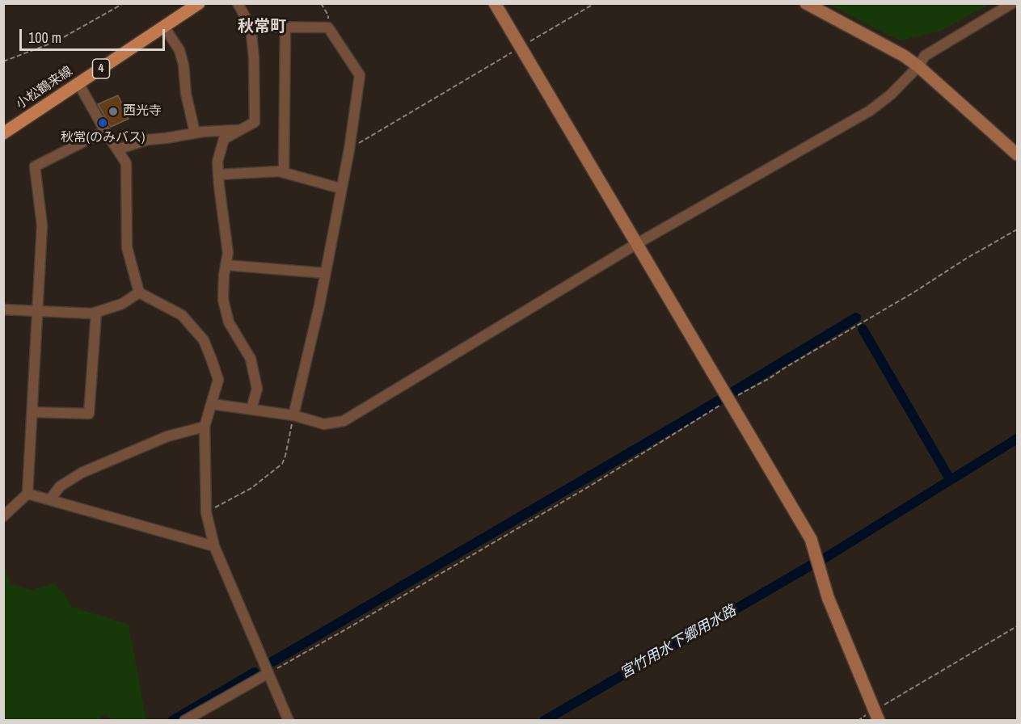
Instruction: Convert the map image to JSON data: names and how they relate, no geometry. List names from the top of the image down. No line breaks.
{"streets":{"main road":["4","小松鶴来線"]},"districts":["秋常町"],"water":["宮竹用水下郷用水路"],"places":["西光寺","秋常(のみバス)"],"scale_bar":"100 m"}
